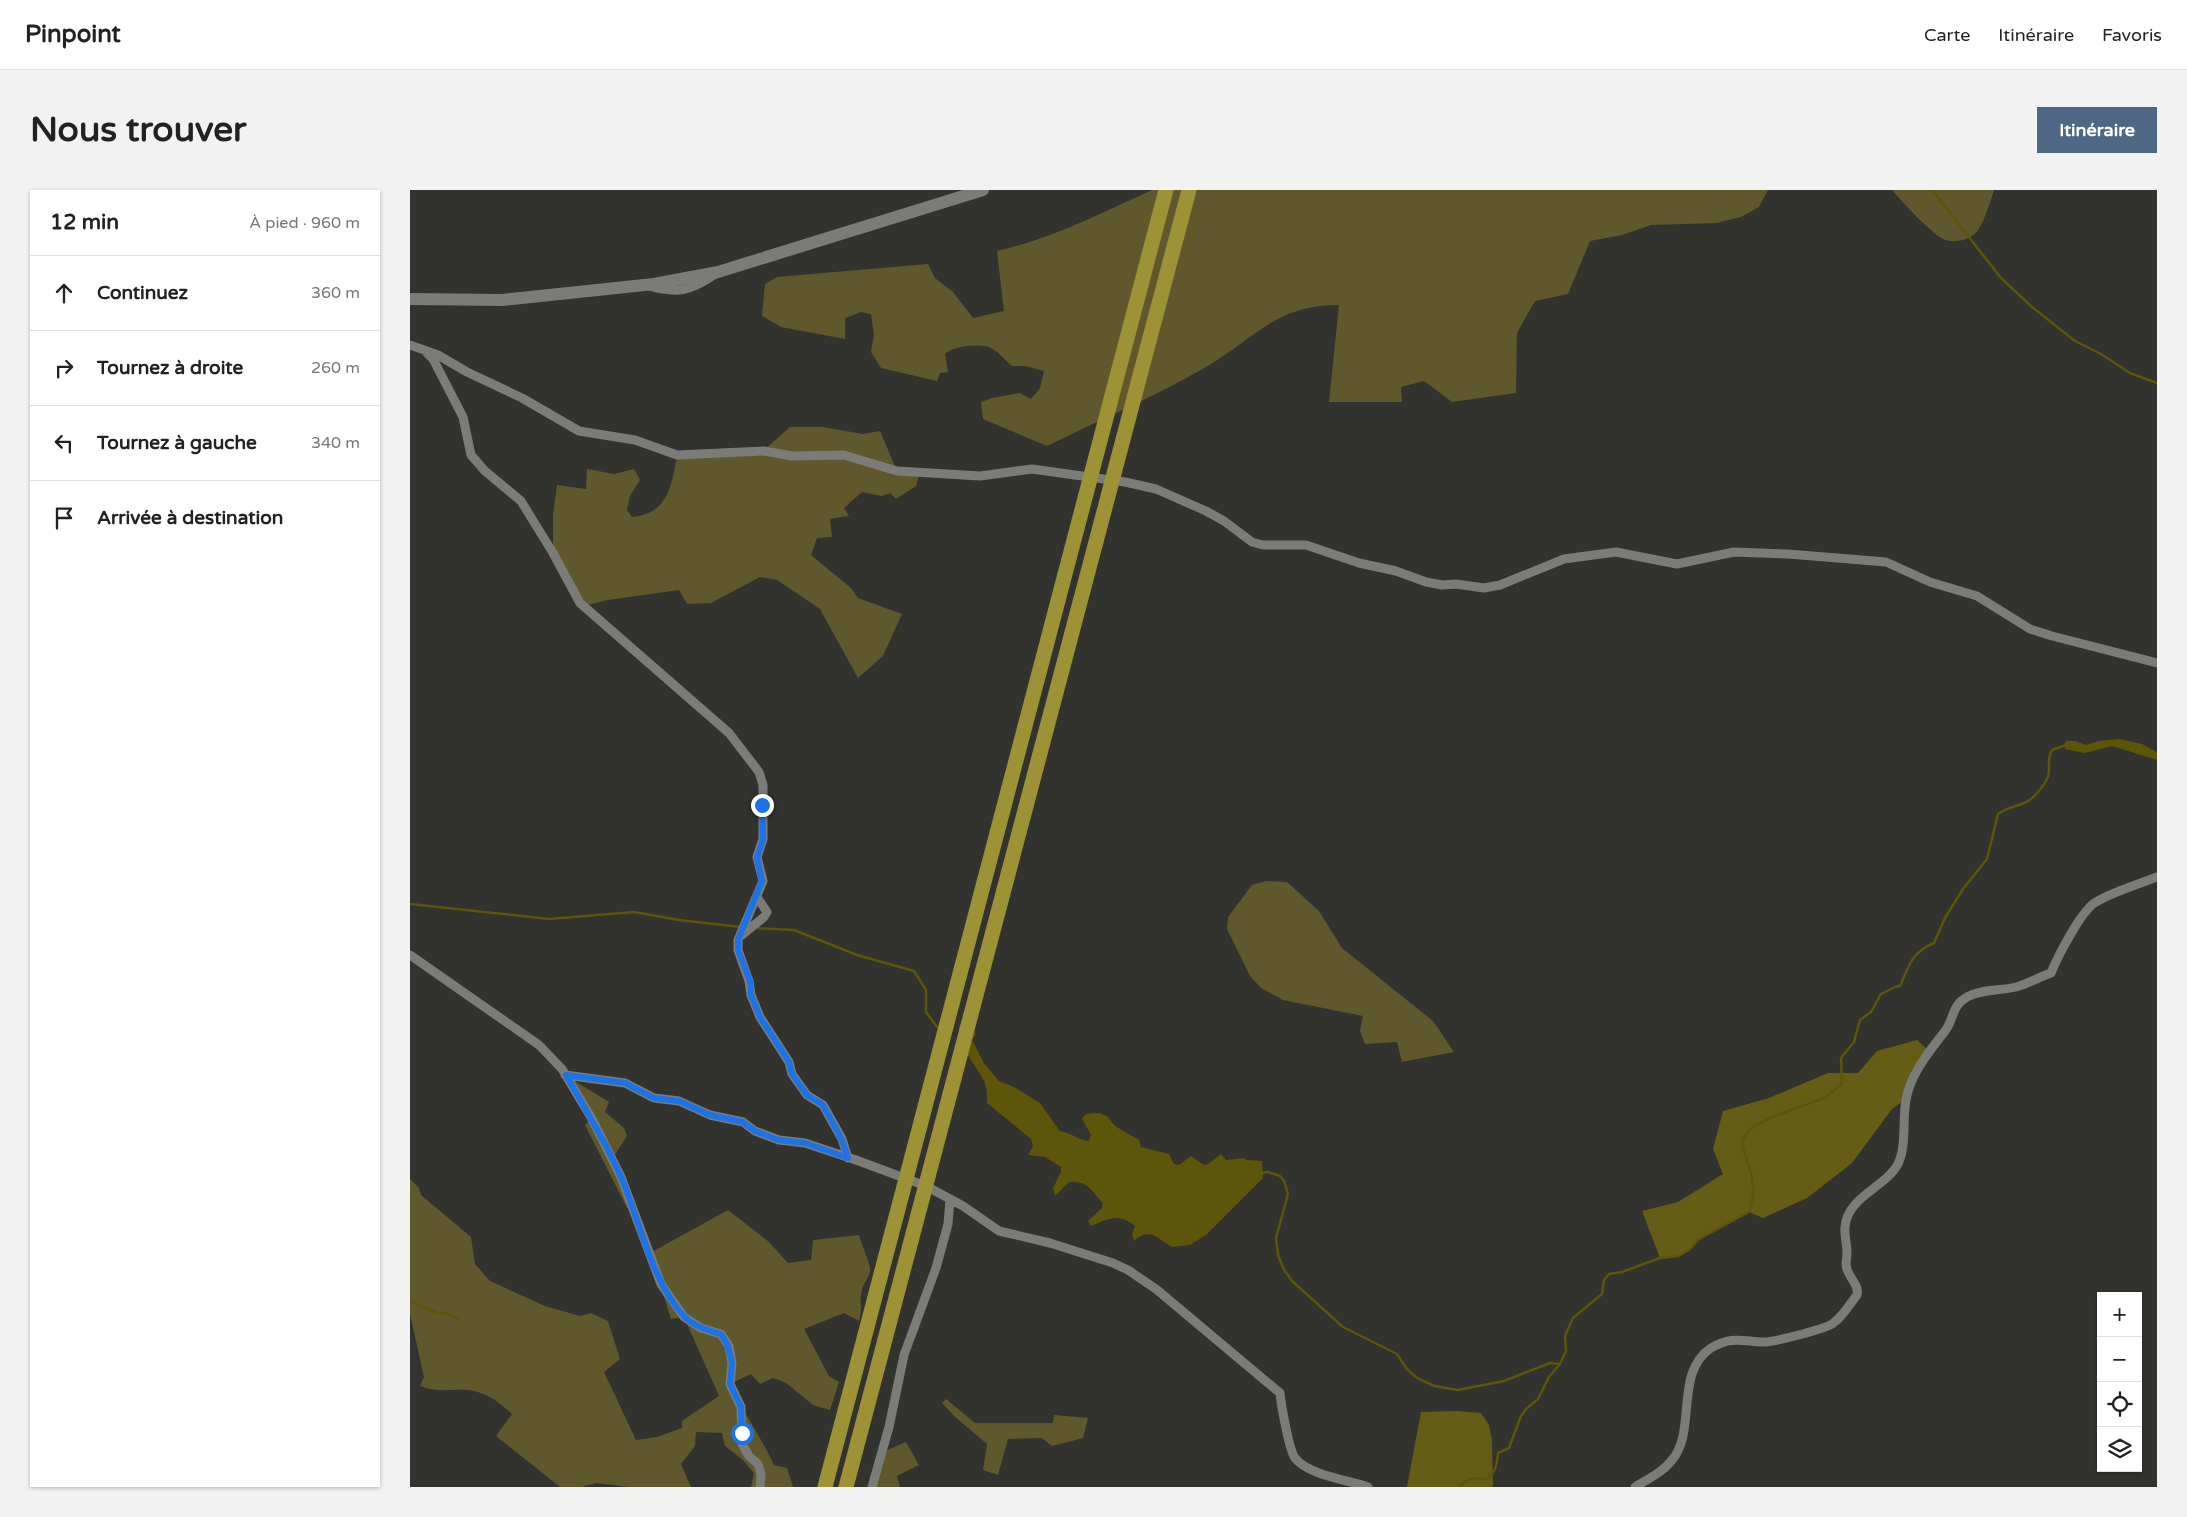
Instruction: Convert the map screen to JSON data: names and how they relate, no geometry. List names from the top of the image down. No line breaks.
{"page":{"header":"Pinpoint","nav":["Carte","Itinéraire","Favoris"],"buttons":"Itinéraire","title":"Nous trouver","heading":["12 min","À pied · 960 m"],"list":[["Continuez","360 m"],["Tournez à droite","260 m"],["Tournez à gauche","340 m"],"Arrivée à destination"],"map_buttons":["+","−"]}}
